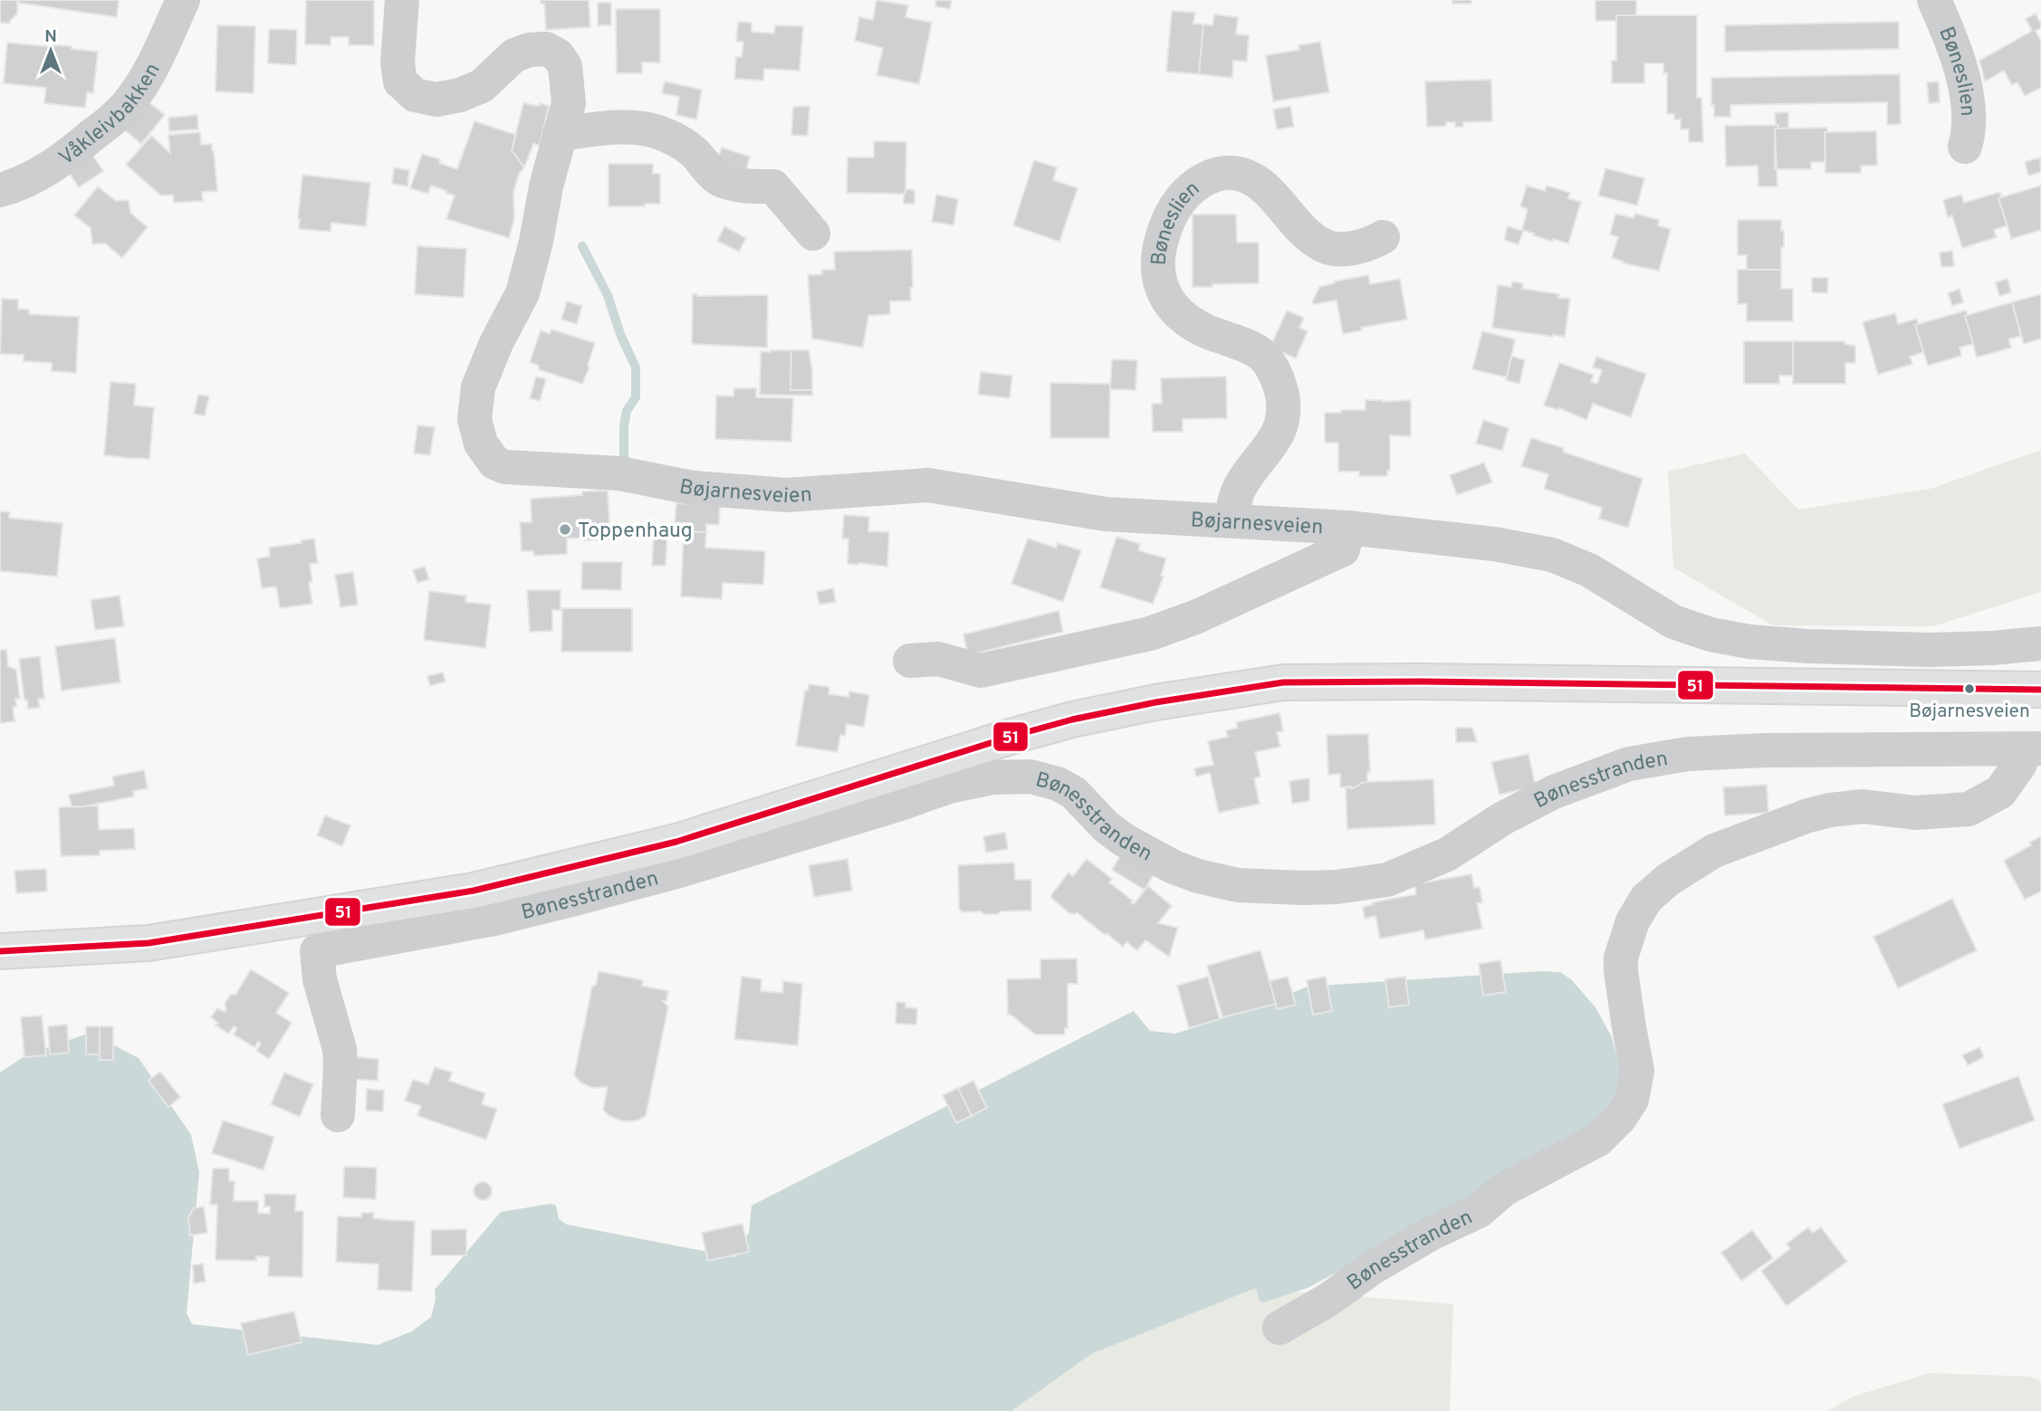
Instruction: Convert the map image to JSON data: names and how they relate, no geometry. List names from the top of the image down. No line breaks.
{"streets":{"street":["Bøneslien","Våkleivbakken","Bøjarnesveien","Bønesstranden"]},"crossings":[["Bøneslien","Bøjarnesveien"]],"places":["Toppenhaug","Bøjarnesveien"],"lines":["transit line 51"],"north":"top"}
